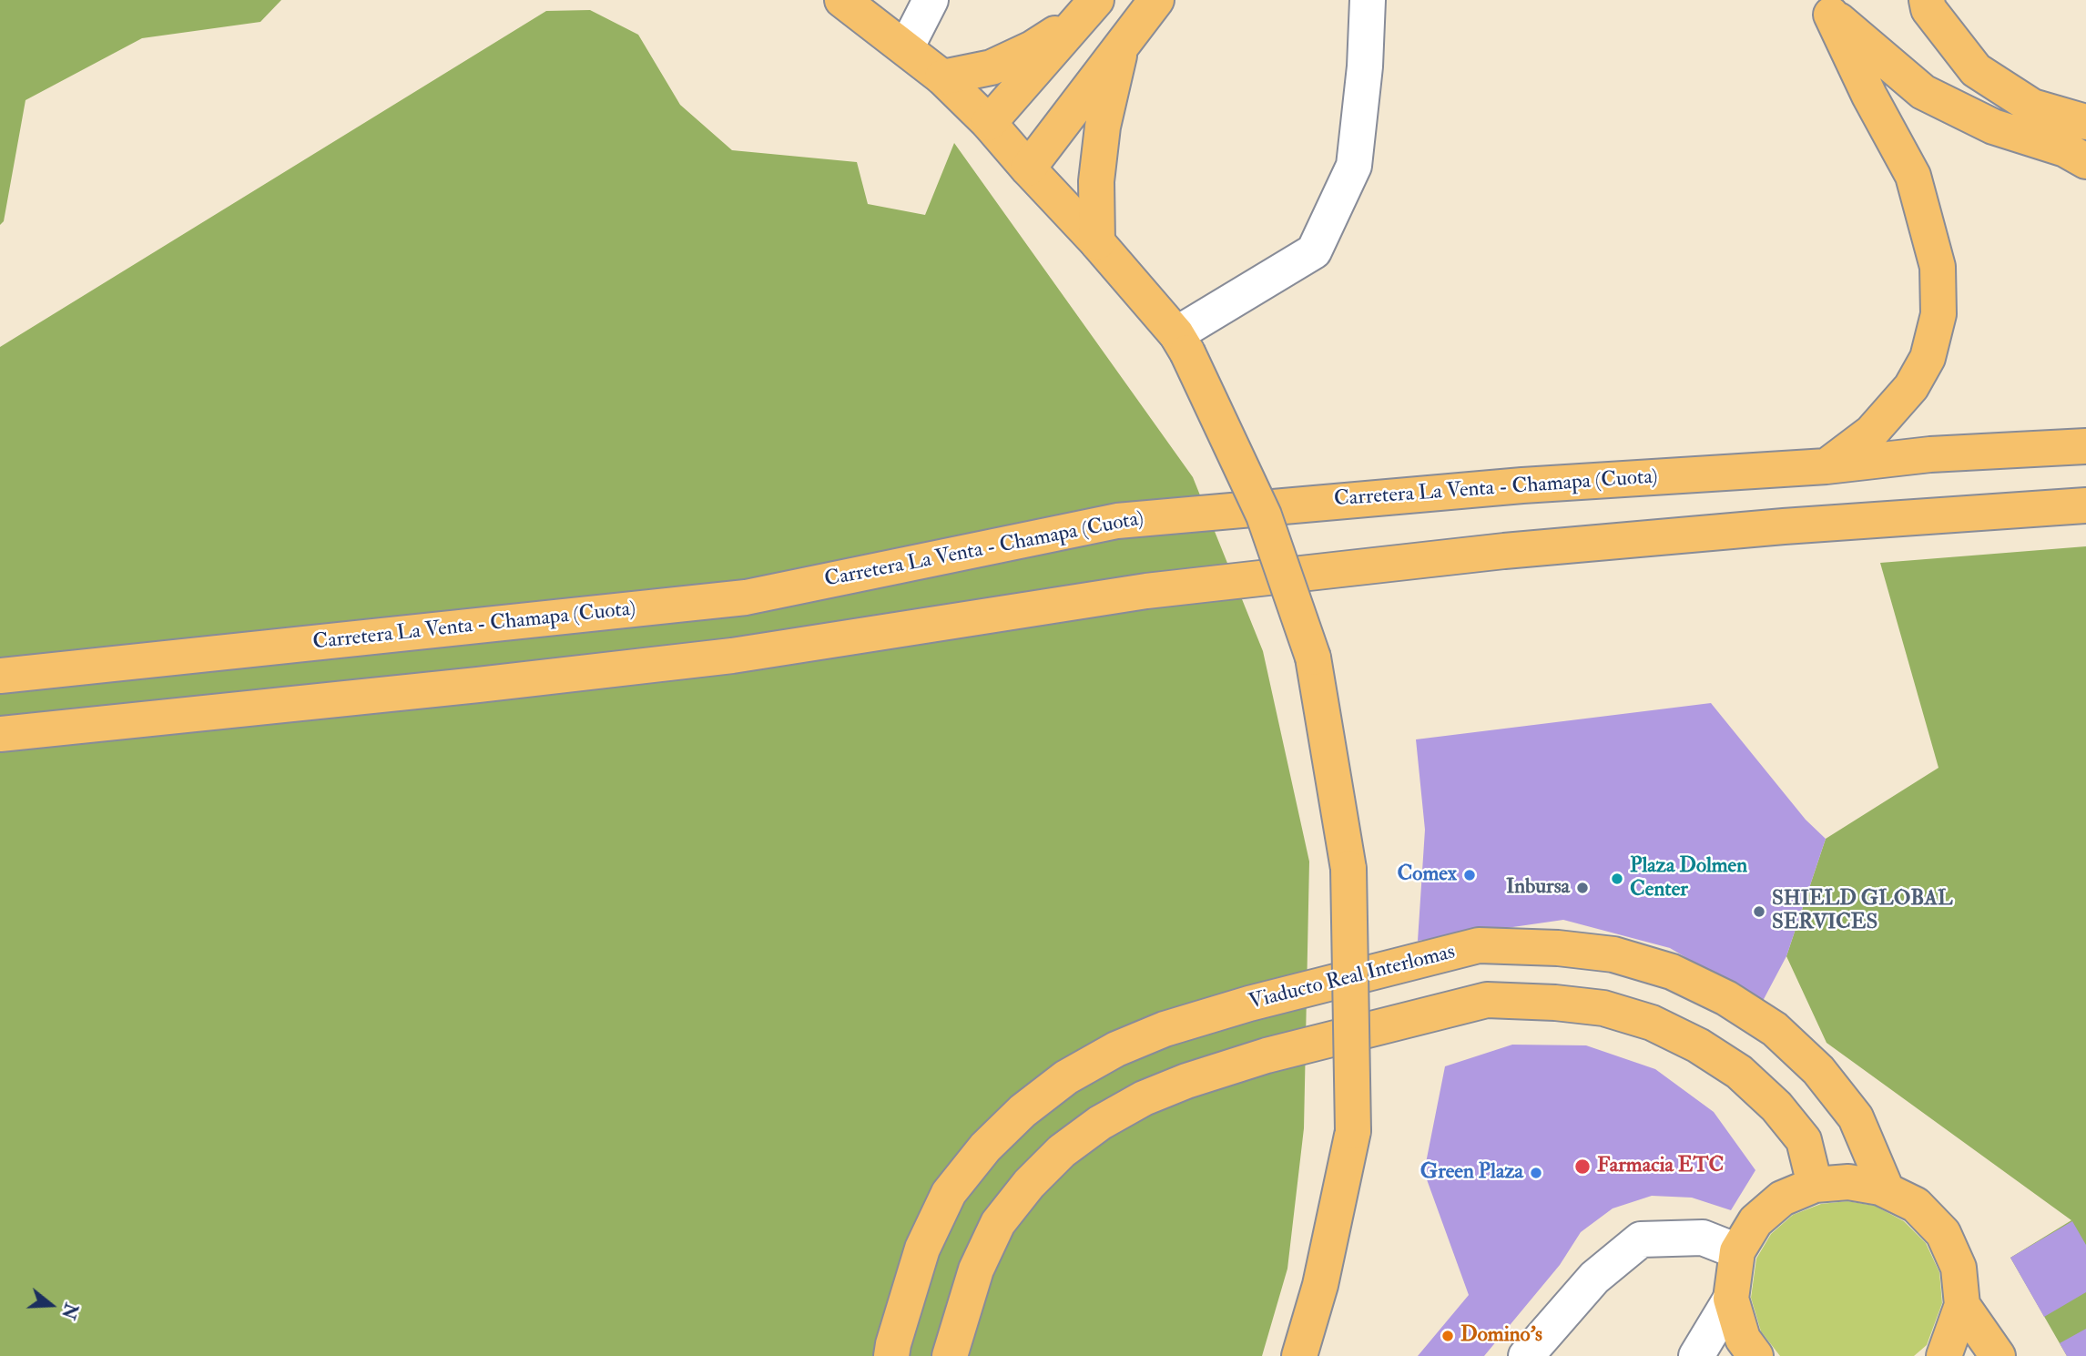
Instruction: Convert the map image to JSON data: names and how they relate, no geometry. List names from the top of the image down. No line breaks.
{"streets":{"main road":["Carretera La Venta - Chamapa (Cuota)","Viaducto Real Interlomas"]},"places":["Comex","Plaza Dolmen Center","Inbursa","SHIELD GLOBAL SERVICES","Farmacia ETC","Green Plaza","Domino's"],"north":"right"}
